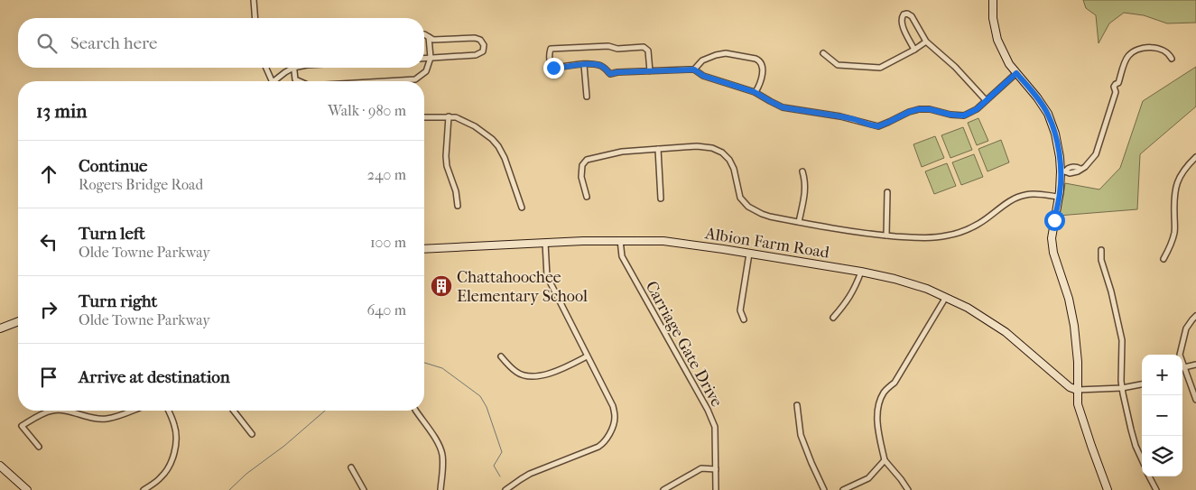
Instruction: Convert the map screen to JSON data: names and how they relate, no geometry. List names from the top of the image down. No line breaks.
{"streets":{"street":["Albion Farm Road","Carriage Gate Drive"]},"crossings":[["Albion Farm Road","Carriage Gate Drive"]],"places":{"building":["Chattahoochee Elementary School"]},"page":{"search":"Search here","heading":["13 min","Walk · 980 m"],"list":[["Continue","Rogers Bridge Road","240 m"],["Turn left","Olde Towne Parkway","100 m"],["Turn right","Olde Towne Parkway","640 m"],"Arrive at destination"],"map_buttons":["+","−"]}}
